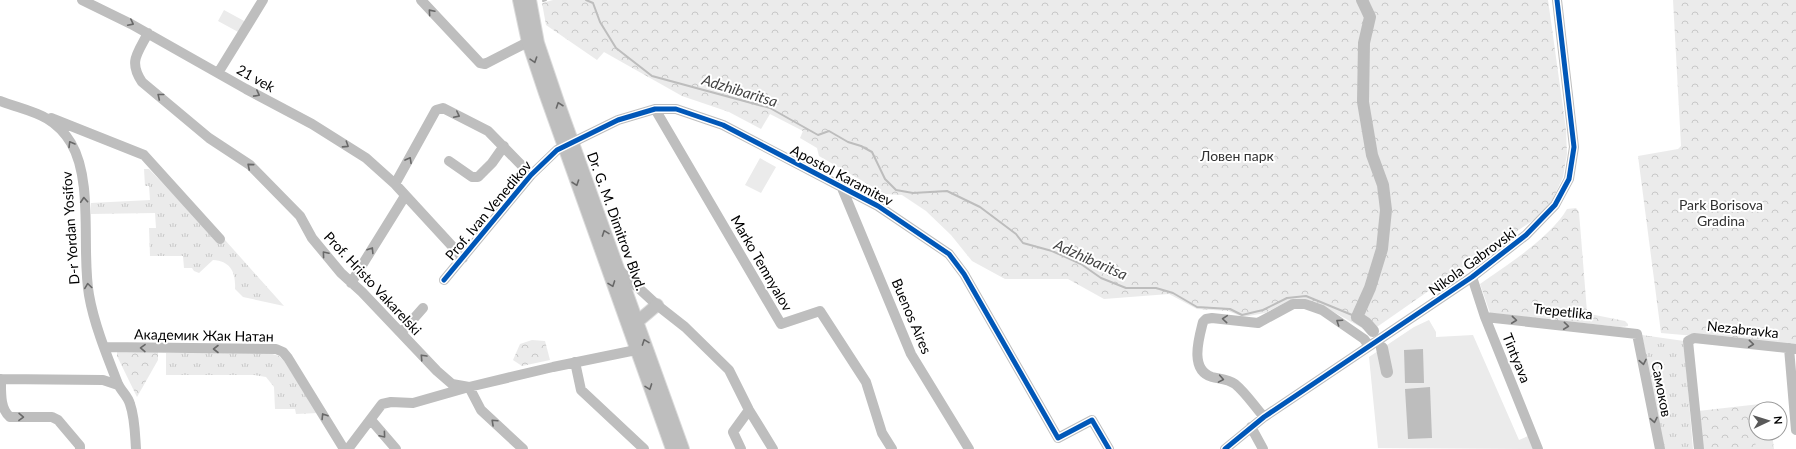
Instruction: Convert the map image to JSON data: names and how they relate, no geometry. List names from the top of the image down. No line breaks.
{"streets":{"main road":["Dr. G. M. Dimitrov Blvd."],"street":["21 vek","Apostol Karamitev","Prof. Ivan Venedikov","D-r Yordan Yosifov","Nikola Gabrovski","Marko Temnyalov","Prof. Hristo Vakarelski","Trepetlika","Buenos Aires","Nezabravka","Академик Жак Натан","Tintyava","Самоков"]},"crossings":[["21 vek","Prof. Ivan Venedikov"],["21 vek","Prof. Hristo Vakarelski"],["Apostol Karamitev","Prof. Ivan Venedikov"],["Apostol Karamitev","Dr. G. M. Dimitrov Blvd."],["Apostol Karamitev","Marko Temnyalov"],["Apostol Karamitev","Buenos Aires"],["Prof. Ivan Venedikov","Dr. G. M. Dimitrov Blvd."],["Dr. G. M. Dimitrov Blvd.","Prof. Hristo Vakarelski"],["D-r Yordan Yosifov","Академик Жак Натан"],["Nikola Gabrovski","Tintyava"],["Trepetlika","Tintyava"],["Trepetlika","Самоков"]],"one_way":["21 vek","D-r Yordan Yosifov","Trepetlika","Академик Жак Натан","Самоков"],"water":["Adzhibaritsa"],"parks":["Ловен парк","Park Borisova Gradina"],"north":"right"}
